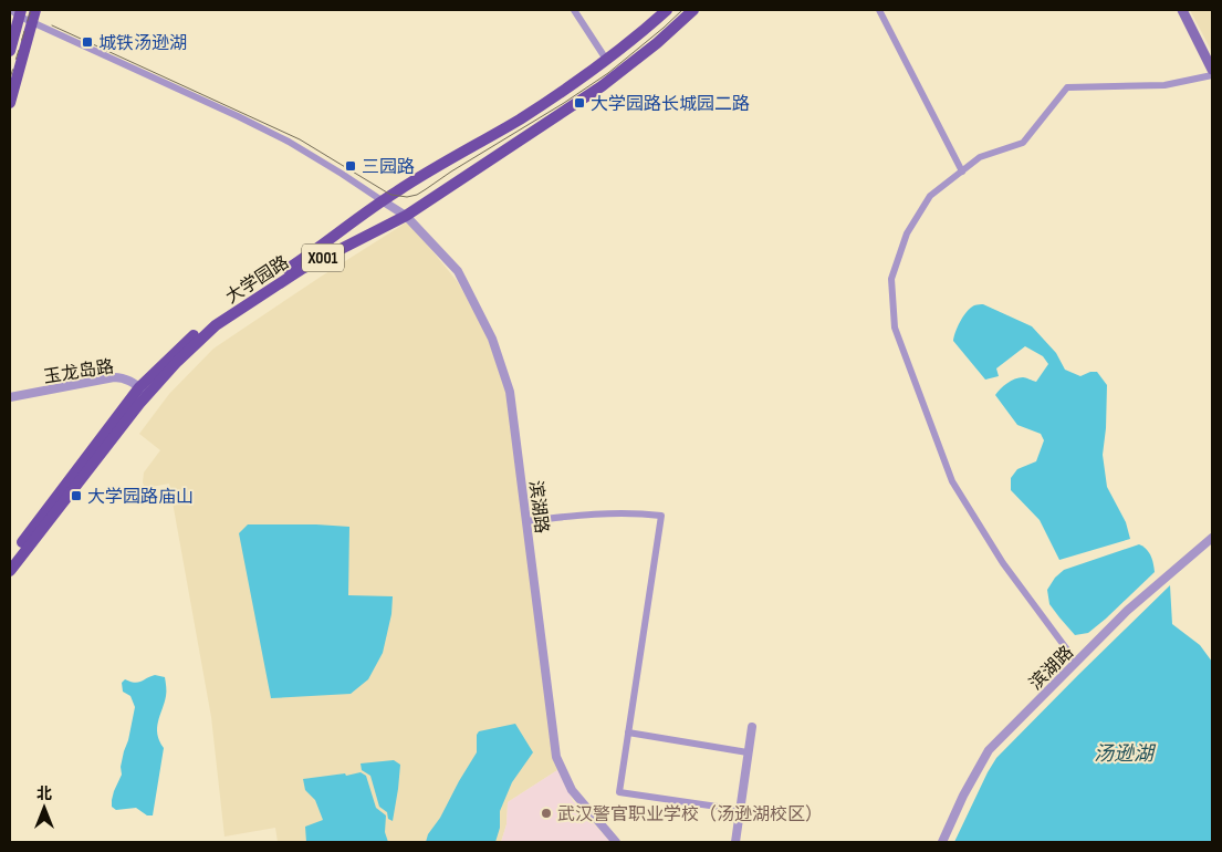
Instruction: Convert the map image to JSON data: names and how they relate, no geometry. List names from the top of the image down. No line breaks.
{"streets":{"main road":["X001","大学园路"],"street":["玉龙岛路","滨湖路"]},"crossings":[["大学园路","玉龙岛路"],["大学园路","滨湖路"]],"water":["汤逊湖"],"places":{"transit":["城铁汤逊湖","大学园路长城园二路","三园路","大学园路庙山"],"other":["武汉警官职业学校（汤逊湖校区）"]},"north":"top"}
